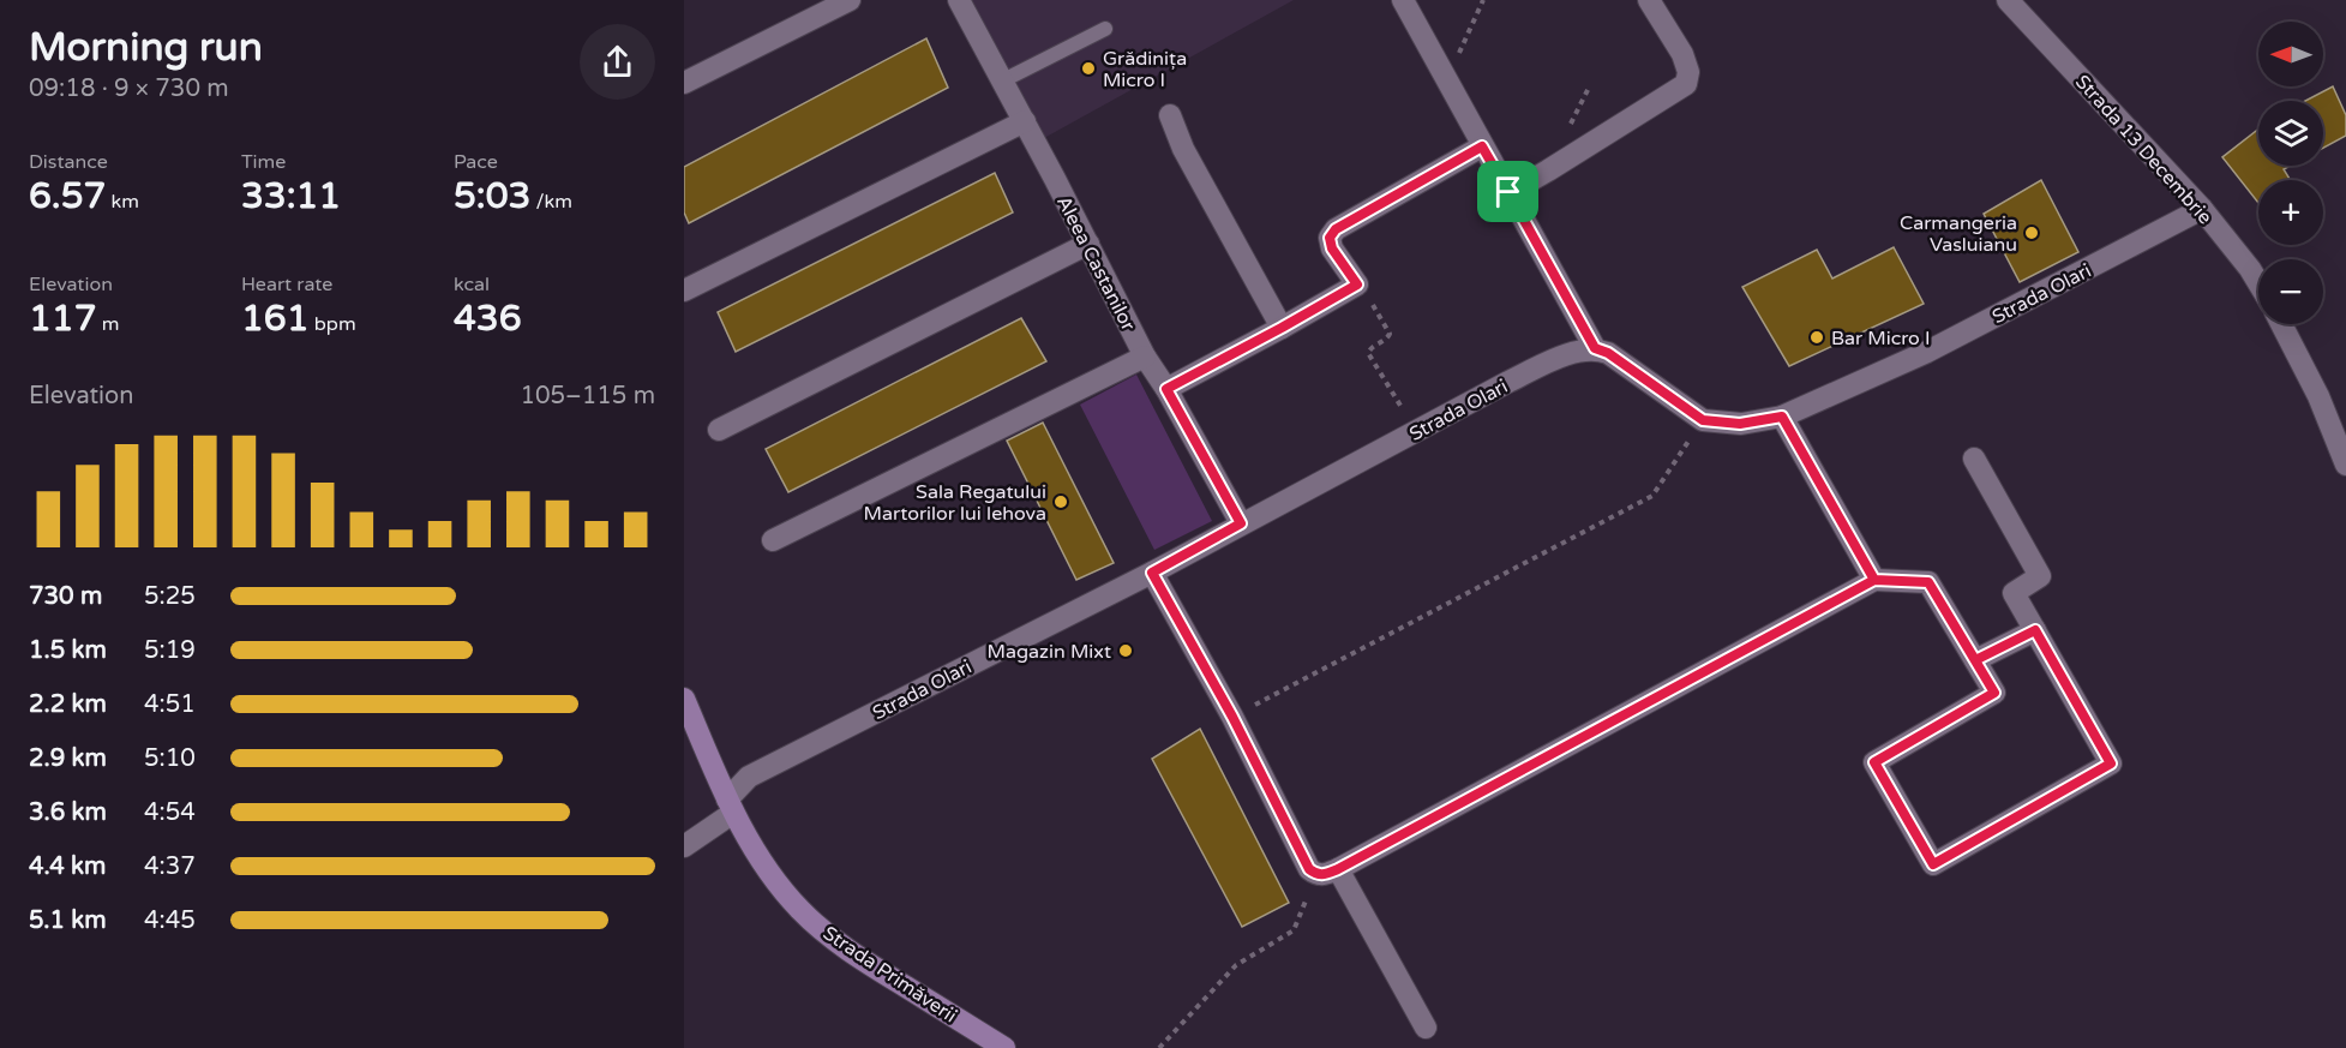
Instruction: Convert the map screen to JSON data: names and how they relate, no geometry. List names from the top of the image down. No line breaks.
{"streets":{"street":["Strada 13 Decembrie","Aleea Castanilor","Strada Olari","Strada Primăverii"]},"crossings":[["Strada 13 Decembrie","Strada Olari"],["Aleea Castanilor","Strada Olari"],["Strada Olari","Strada Primăverii"]],"places":["Grădinița Micro I","Carmangeria Vasluianu","Bar Micro I","Sala Regatului Martorilor lui Iehova","Magazin Mixt"],"north":"left","page":{"heading":["Morning run","09:18 · 9 × 730 m"],"map_buttons":["+","−"],"stats":[["Distance","6.57 km"],["Time","33:11"],["Pace","5:03 /km"],["Elevation","117 m"],["Heart rate","161 bpm"],["kcal","436"]],"chart":["Elevation","105–115 m"],"list":[{"name":"730 m","note":"5:25"},{"name":"1.5 km","note":"5:19"},{"name":"2.2 km","note":"4:51"},{"name":"2.9 km","note":"5:10"},{"name":"3.6 km","note":"4:54"},{"name":"4.4 km","note":"4:37"},{"name":"5.1 km","note":"4:45"}]}}
